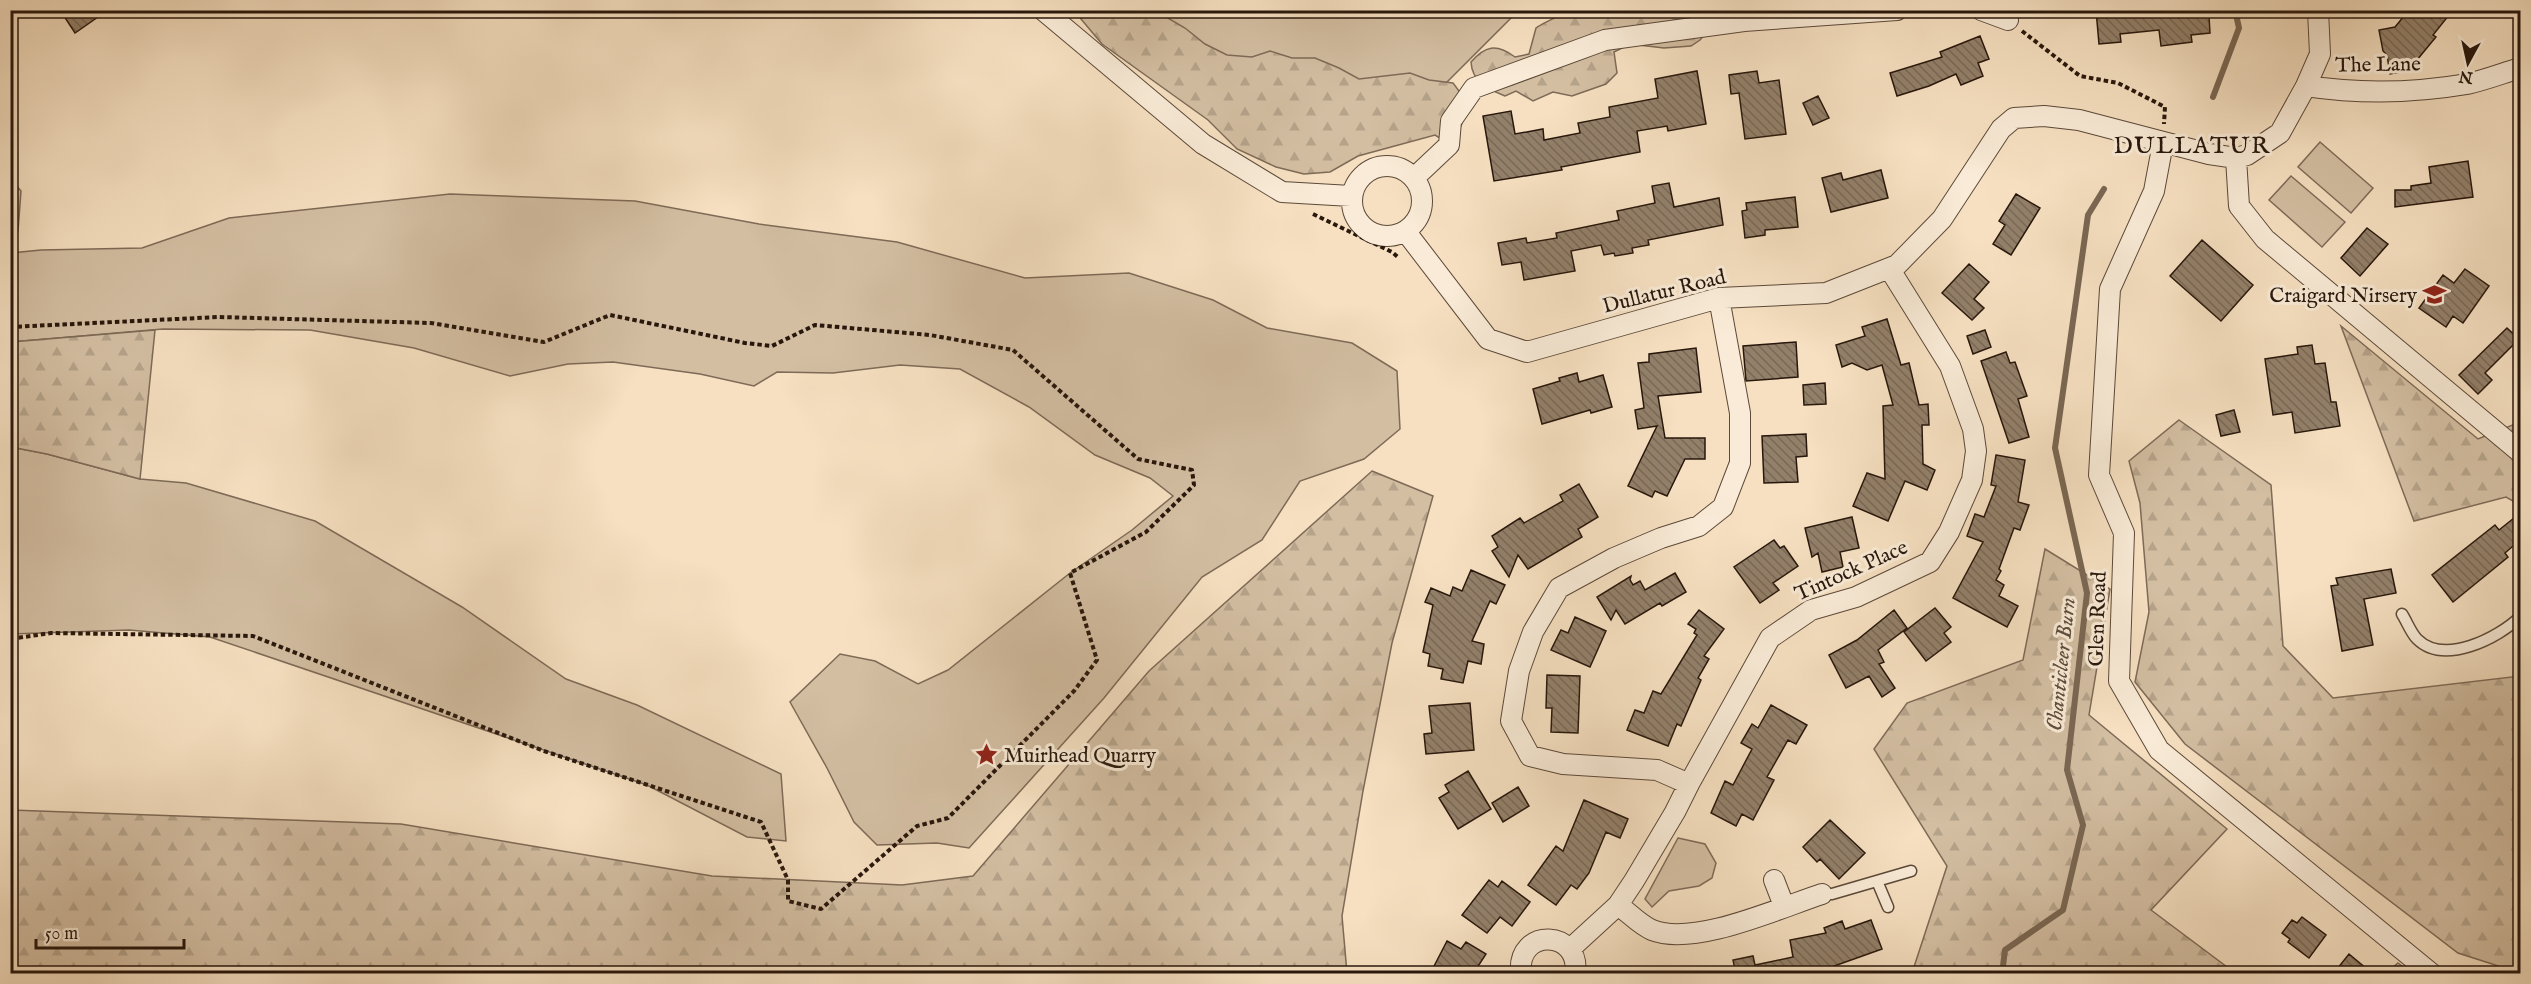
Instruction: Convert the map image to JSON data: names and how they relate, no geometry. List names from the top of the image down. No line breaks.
{"streets":{"street":["The Lane","Dullatur Road","Tintock Place","Glen Road"]},"crossings":[["Dullatur Road","Tintock Place"],["Dullatur Road","Glen Road"]],"districts":["DULLATUR"],"water":["Chanticleer Burn"],"places":{"school or university":["Craigard Nirsery"],"place":["Muirhead Quarry"]},"scale_bar":"50 m","north":"bottom"}
